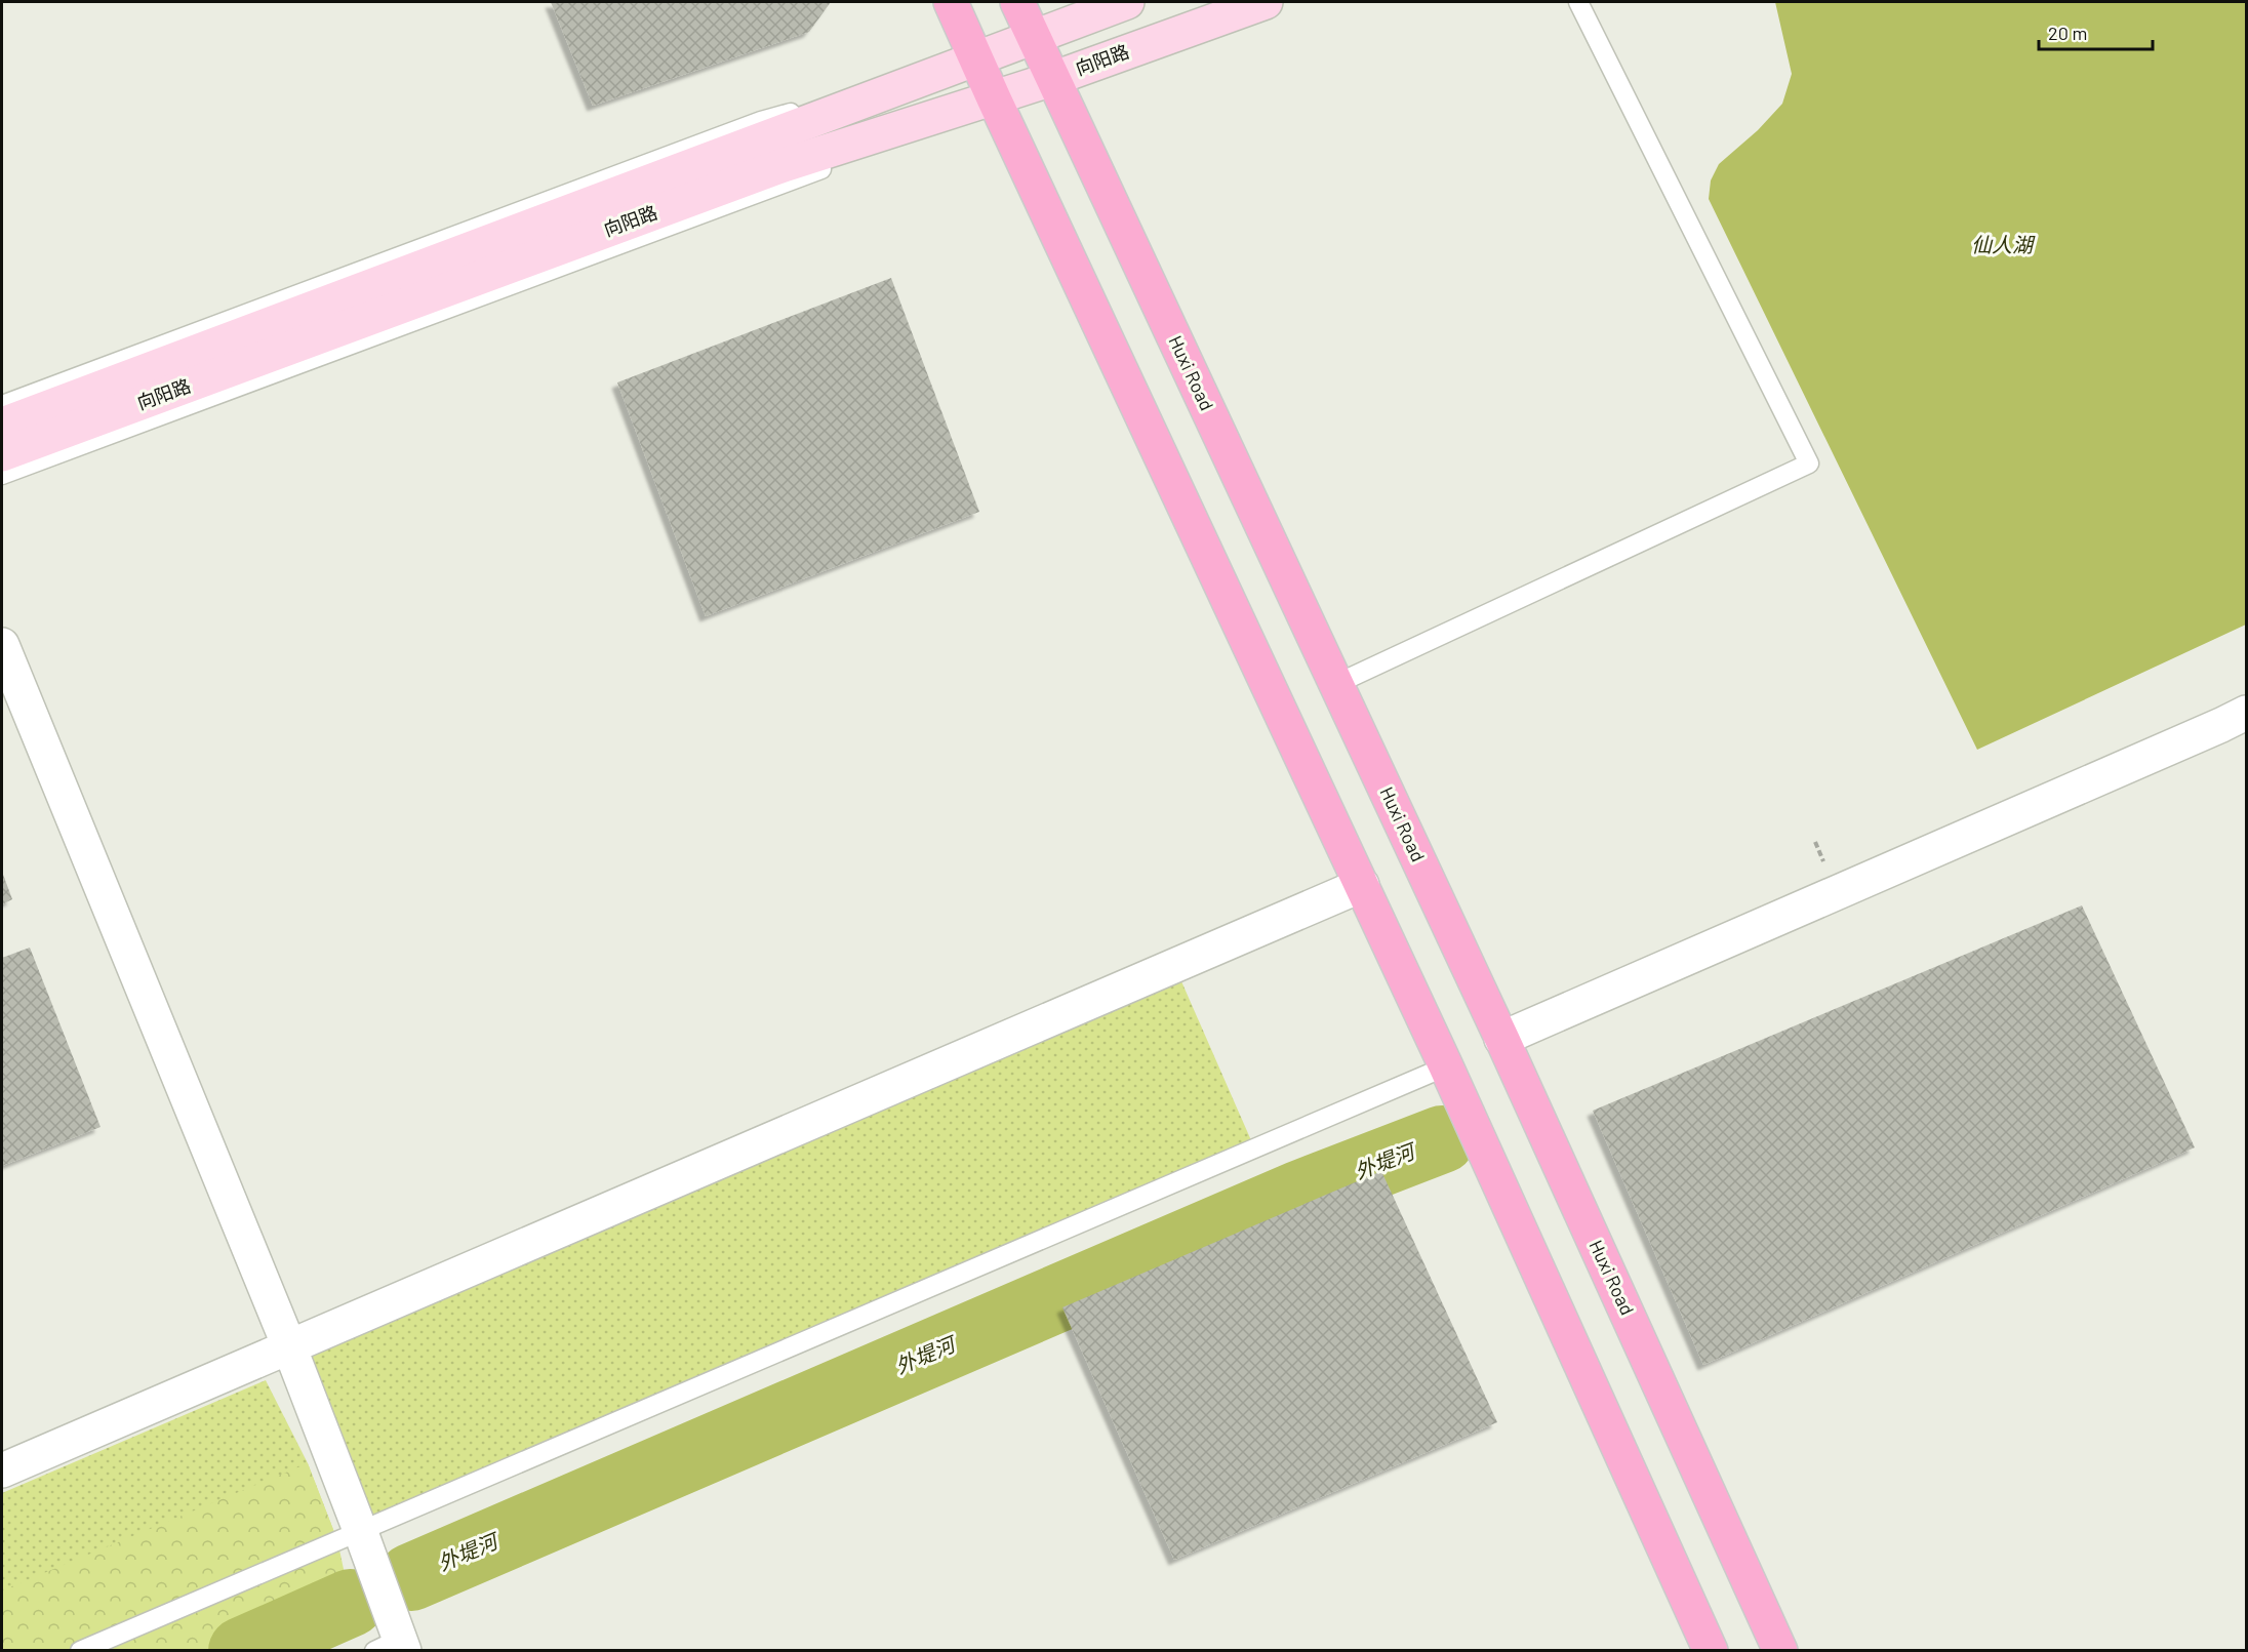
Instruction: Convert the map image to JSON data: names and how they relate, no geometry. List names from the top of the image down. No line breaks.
{"streets":{"main road":["向阳路","Huxi Road"]},"crossings":[["向阳路","Huxi Road"]],"water":["仙人湖","外堤河"],"scale_bar":"20 m"}
